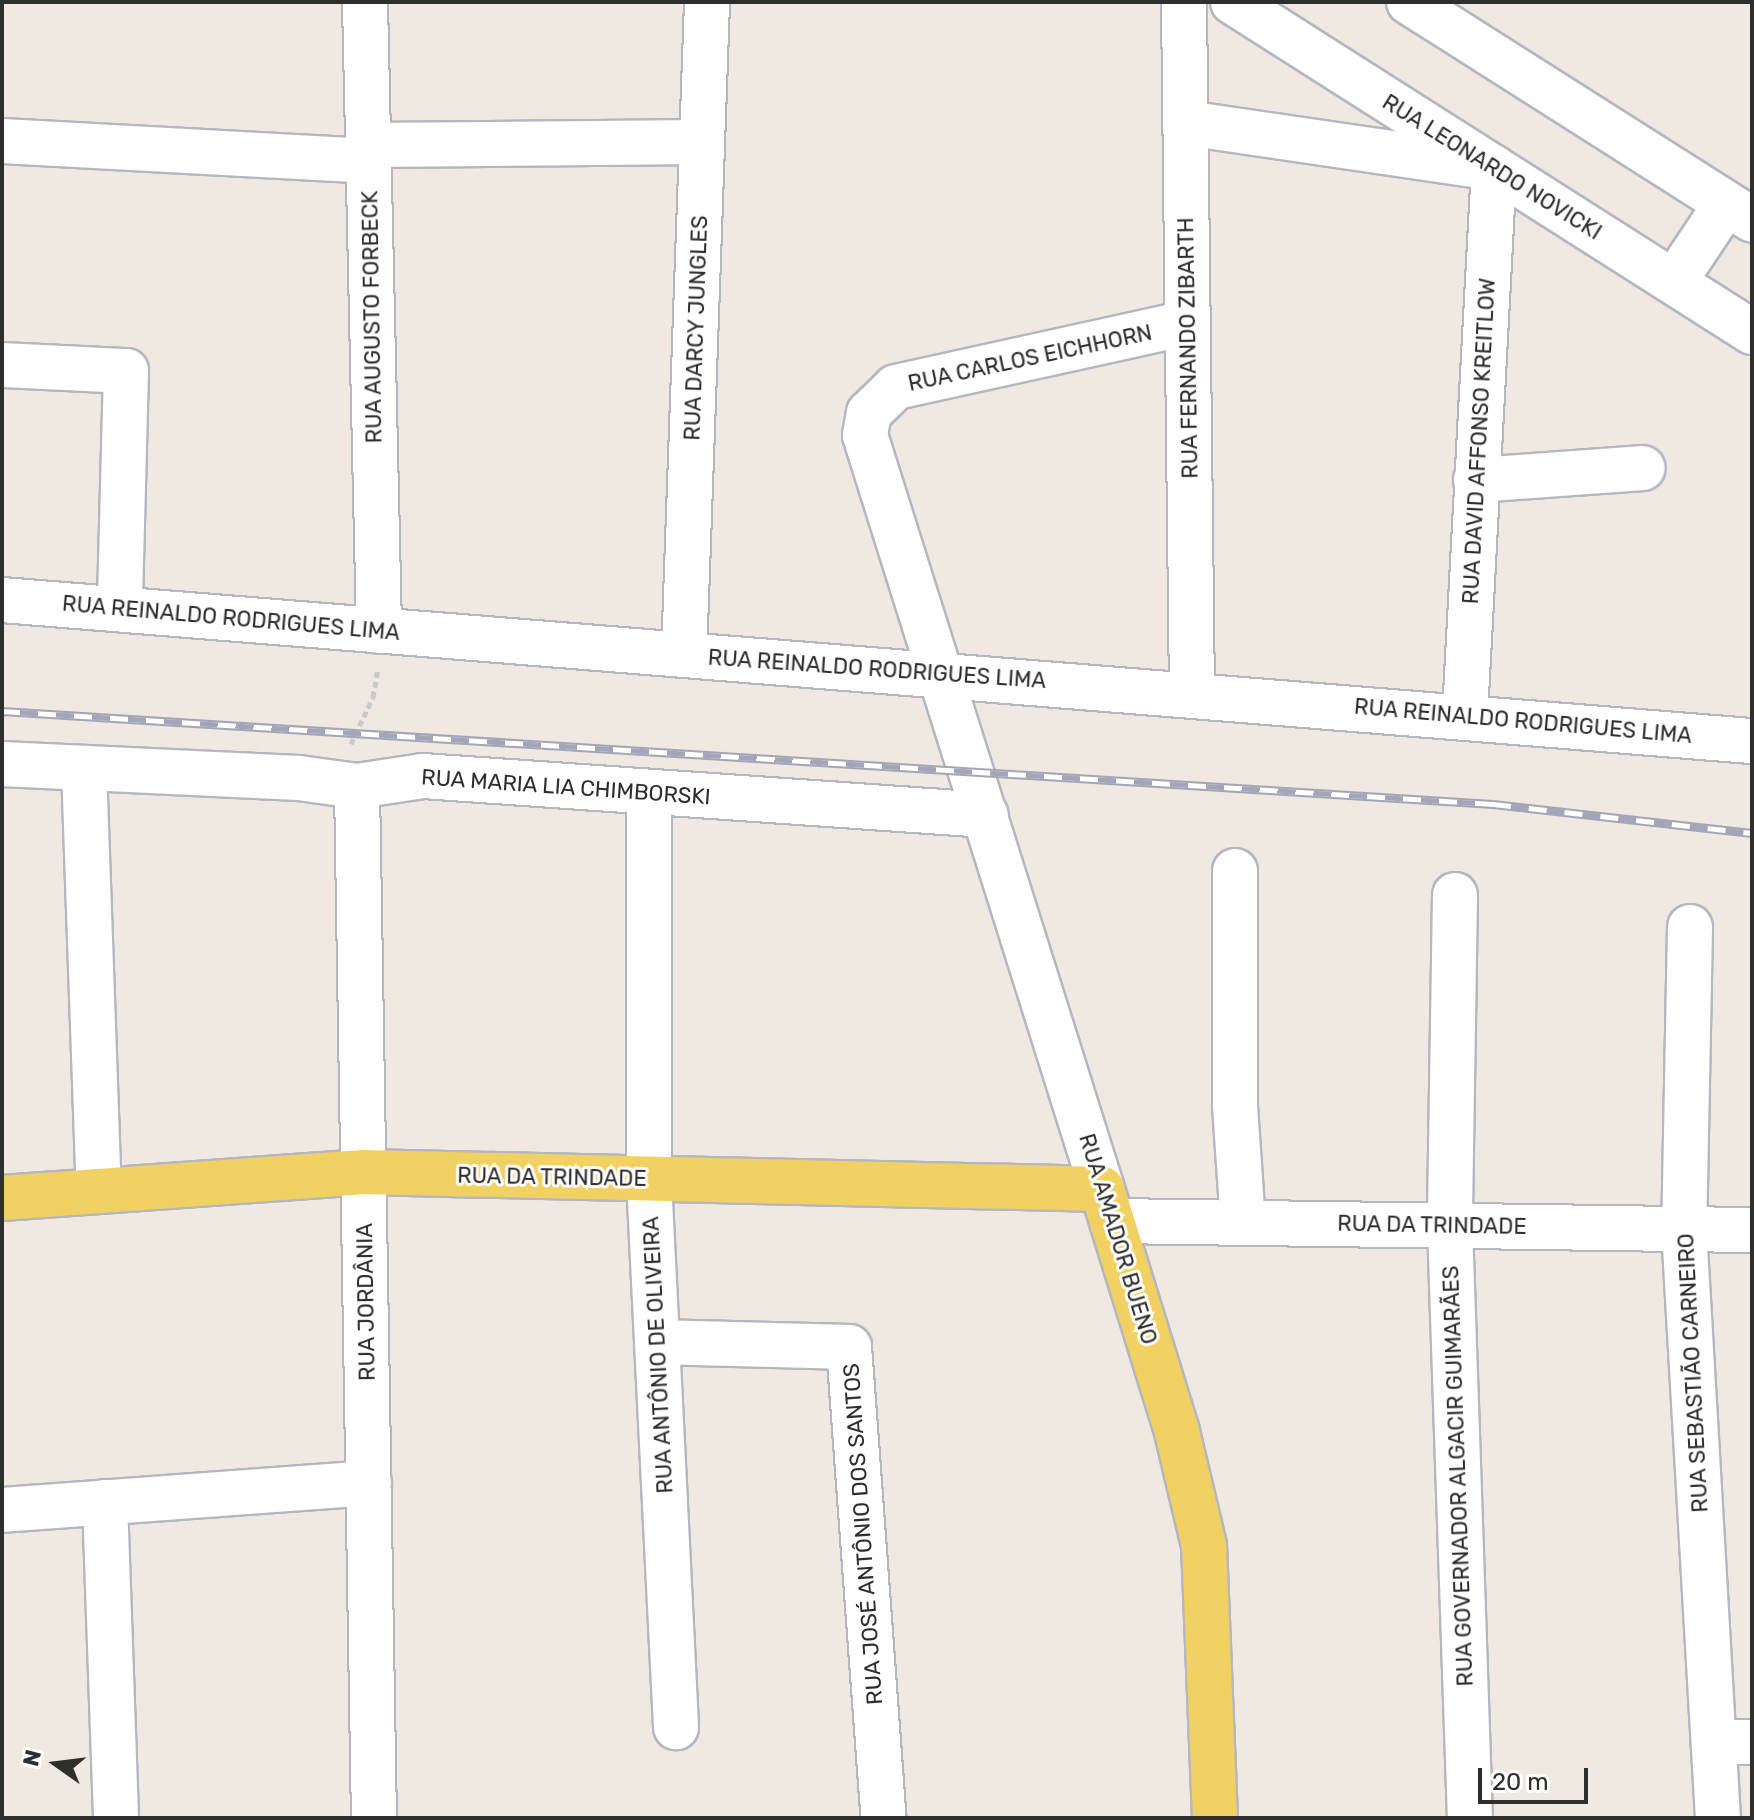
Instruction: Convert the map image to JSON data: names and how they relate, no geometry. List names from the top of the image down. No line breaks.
{"streets":{"main road":["RUA DA TRINDADE","RUA AMADOR BUENO"],"street":["RUA LEONARDO NOVICKI","RUA AUGUSTO FORBECK","RUA DARCY JUNGLES","RUA FERNANDO ZIBARTH","RUA CARLOS EICHHORN","RUA DAVID AFFONSO KREITLOW","RUA REINALDO RODRIGUES LIMA","RUA MARIA LIA CHIMBORSKI","RUA JORDÂNIA","RUA ANTÔNIO DE OLIVEIRA","RUA SEBASTIÃO CARNEIRO","RUA GOVERNADOR ALGACIR GUIMARÃES","RUA JOSÉ ANTÔNIO DOS SANTOS"]},"crossings":[["RUA LEONARDO NOVICKI","RUA DAVID AFFONSO KREITLOW"],["RUA AUGUSTO FORBECK","RUA REINALDO RODRIGUES LIMA"],["RUA DARCY JUNGLES","RUA REINALDO RODRIGUES LIMA"],["RUA FERNANDO ZIBARTH","RUA CARLOS EICHHORN"],["RUA FERNANDO ZIBARTH","RUA REINALDO RODRIGUES LIMA"],["RUA CARLOS EICHHORN","RUA REINALDO RODRIGUES LIMA"],["RUA CARLOS EICHHORN","RUA AMADOR BUENO"],["RUA DAVID AFFONSO KREITLOW","RUA REINALDO RODRIGUES LIMA"],["RUA REINALDO RODRIGUES LIMA","RUA AMADOR BUENO"],["RUA MARIA LIA CHIMBORSKI","RUA AMADOR BUENO"],["RUA MARIA LIA CHIMBORSKI","RUA JORDÂNIA"],["RUA MARIA LIA CHIMBORSKI","RUA ANTÔNIO DE OLIVEIRA"],["RUA DA TRINDADE","RUA AMADOR BUENO"],["RUA DA TRINDADE","RUA JORDÂNIA"],["RUA DA TRINDADE","RUA ANTÔNIO DE OLIVEIRA"],["RUA DA TRINDADE","RUA SEBASTIÃO CARNEIRO"],["RUA DA TRINDADE","RUA GOVERNADOR ALGACIR GUIMARÃES"],["RUA ANTÔNIO DE OLIVEIRA","RUA JOSÉ ANTÔNIO DOS SANTOS"]],"scale_bar":"20 m","north":"left"}
